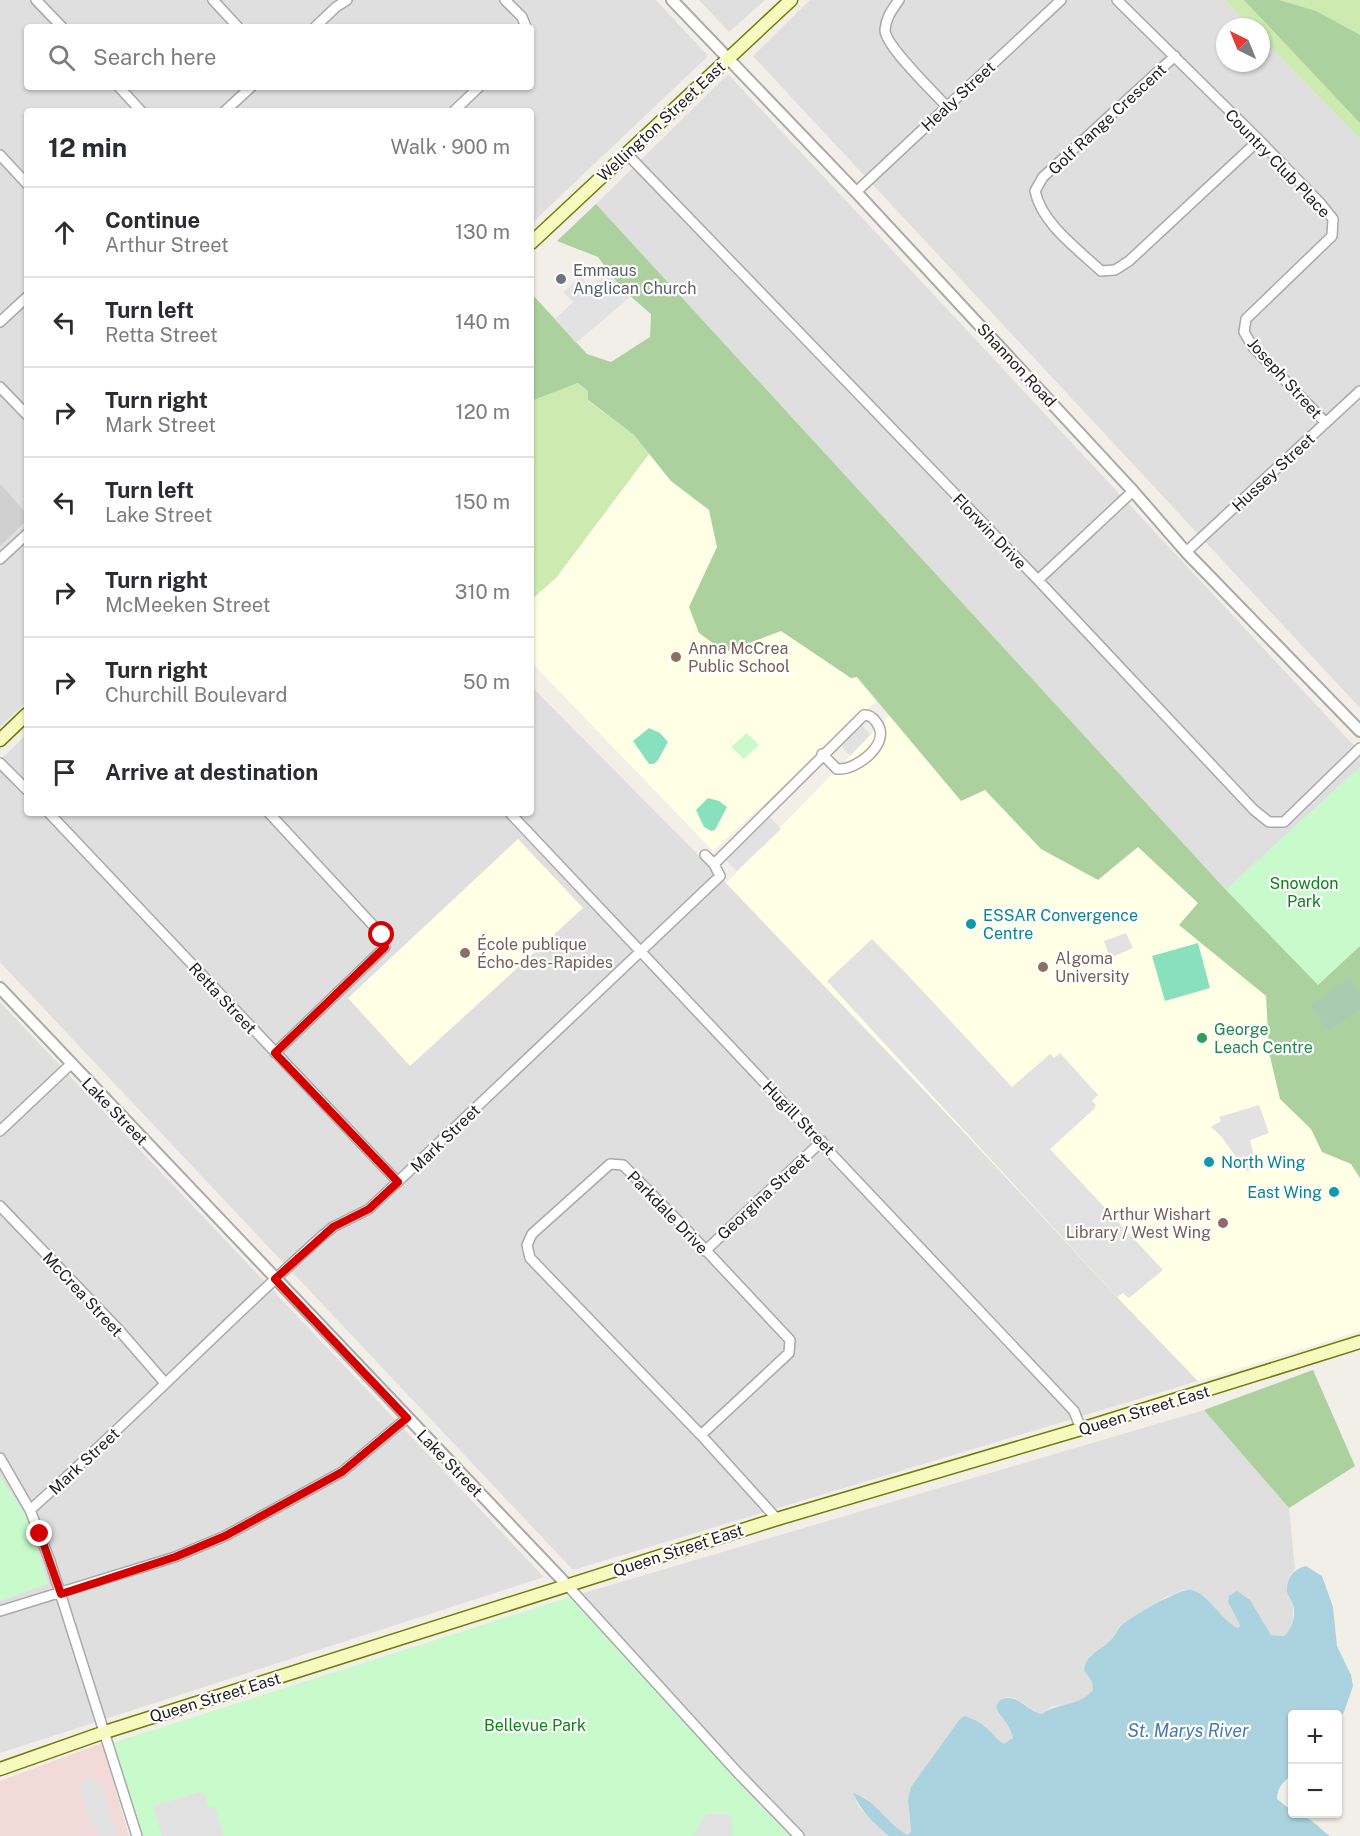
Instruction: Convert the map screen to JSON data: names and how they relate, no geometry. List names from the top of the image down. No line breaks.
{"streets":{"main road":["Wellington Street East","Queen Street East"],"street":["Healy Street","Golf Range Crescent","Country Club Place","Shannon Road","Joseph Street","Hussey Street","Florwin Drive","Retta Street","Lake Street","Hugill Street","Mark Street","Georgina Street","Parkdale Drive","McCrea Street"]},"crossings":[["Healy Street","Shannon Road"],["Golf Range Crescent","Country Club Place"],["Wellington Street East","Shannon Road"],["Wellington Street East","Florwin Drive"],["Country Club Place","Joseph Street"],["Shannon Road","Hussey Street"],["Joseph Street","Hussey Street"],["Retta Street","Mark Street"],["Lake Street","Mark Street"],["Lake Street","Queen Street East"],["Hugill Street","Mark Street"],["Hugill Street","Georgina Street"],["Hugill Street","Queen Street East"],["Mark Street","McCrea Street"],["Georgina Street","Parkdale Drive"],["Parkdale Drive","Queen Street East"]],"water":["St. Marys River"],"parks":["Snowdon Park","Bellevue Park"],"places":["Emmaus Anglican Church","Anna McCrea Public School","ESSAR Convergence Centre","École publique Écho-des-Rapides","Algoma University","George Leach Centre","North Wing","East Wing","Arthur Wishart Library / West Wing"],"north":"top left","page":{"search":"Search here","heading":["12 min","Walk · 900 m"],"list":[["Continue","Arthur Street","130 m"],["Turn left","Retta Street","140 m"],["Turn right","Mark Street","120 m"],["Turn left","Lake Street","150 m"],["Turn right","McMeeken Street","310 m"],["Turn right","Churchill Boulevard","50 m"],"Arrive at destination"],"map_buttons":["+","−"]}}
